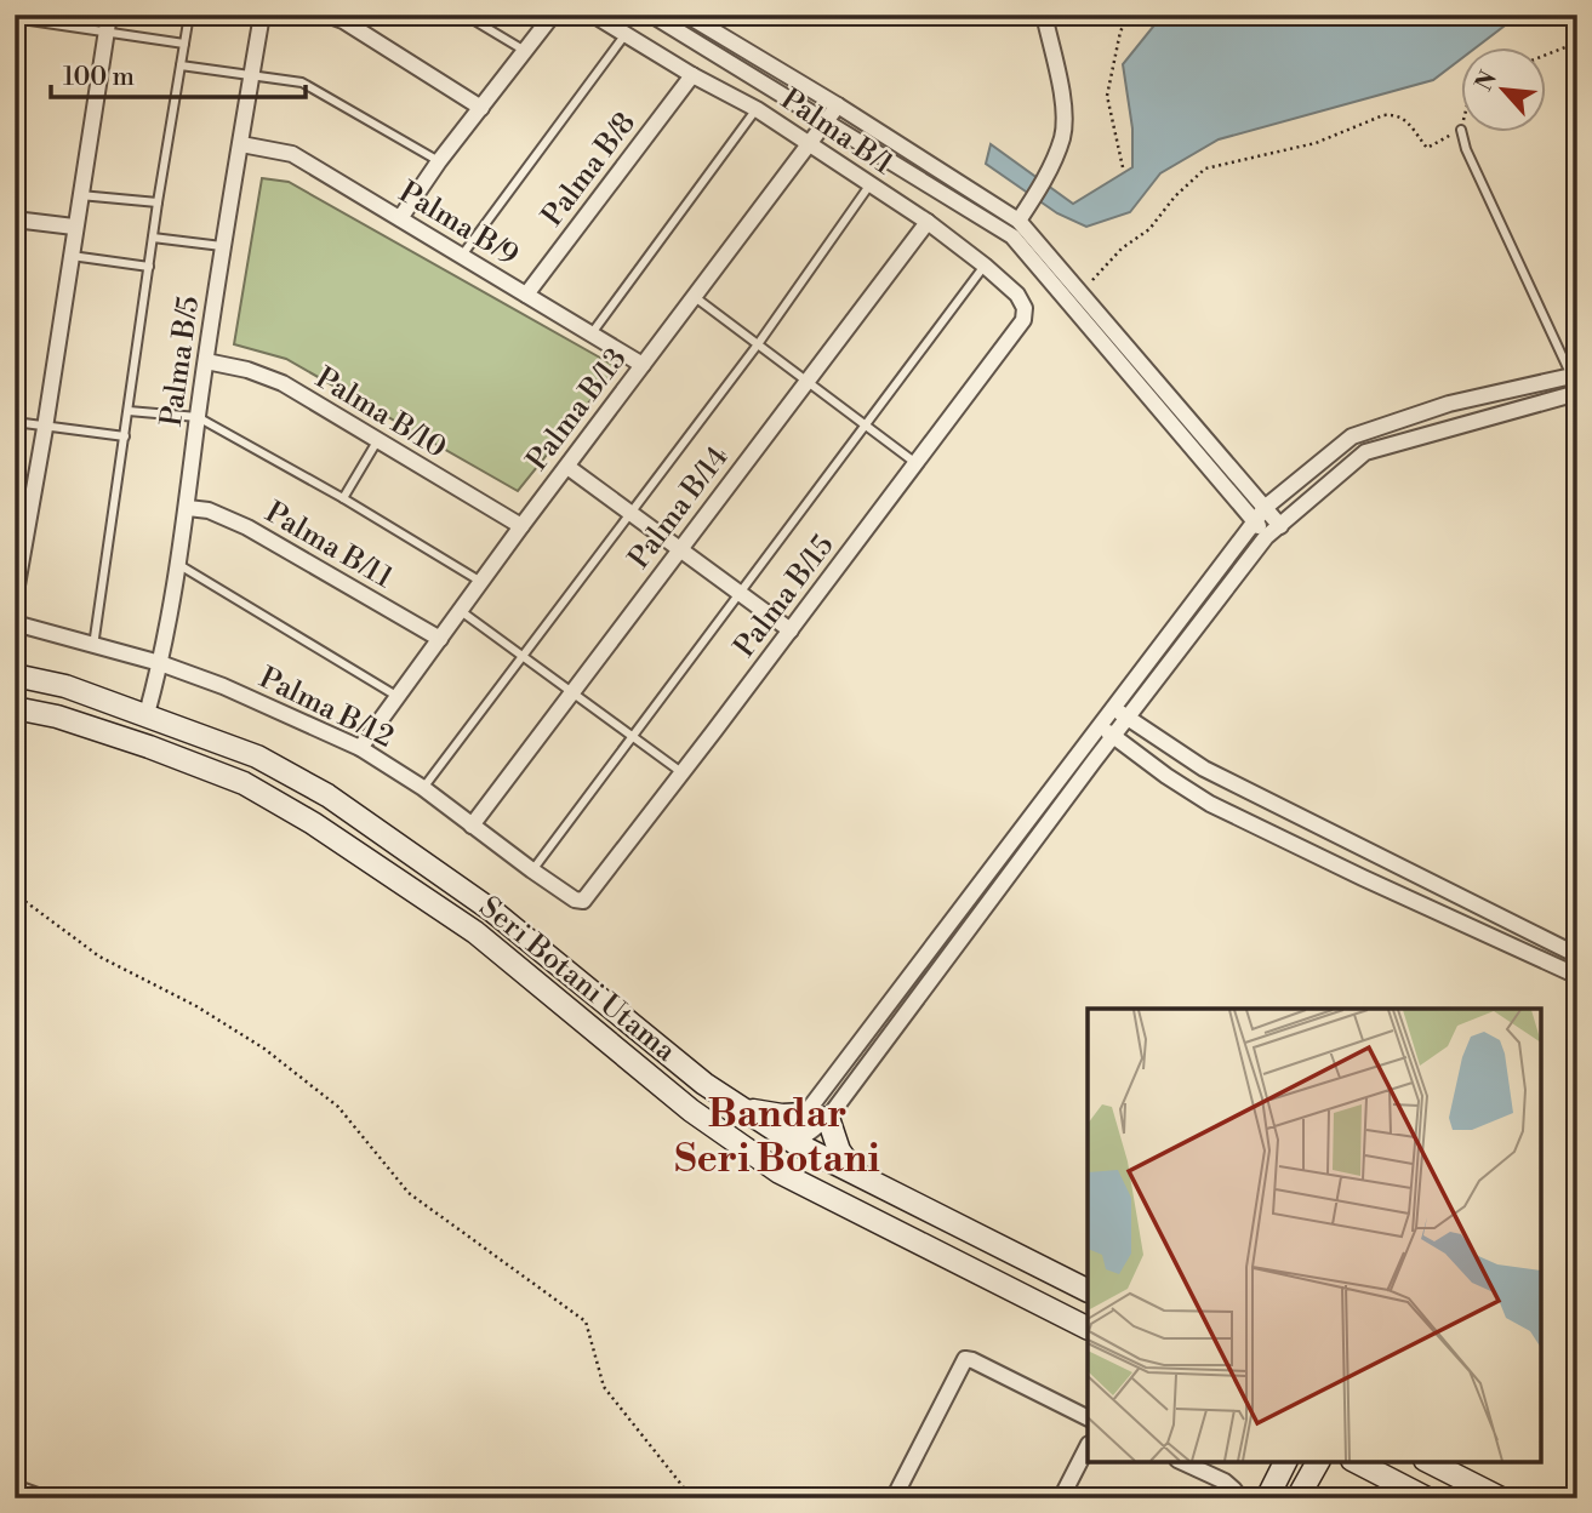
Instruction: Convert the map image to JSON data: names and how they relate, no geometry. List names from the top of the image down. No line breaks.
{"streets":{"main road":["Seri Botani Utama"],"street":["Palma B/1","Palma B/8","Palma B/9","Palma B/5","Palma B/13","Palma B/10","Palma B/14","Palma B/11","Palma B/15","Palma B/12"]},"crossings":[["Palma B/1","Palma B/8"],["Palma B/1","Palma B/13"],["Palma B/1","Palma B/14"],["Palma B/1","Palma B/15"],["Palma B/8","Palma B/9"],["Palma B/9","Palma B/5"],["Palma B/9","Palma B/13"],["Palma B/5","Palma B/10"],["Palma B/5","Palma B/11"],["Palma B/5","Palma B/12"],["Palma B/5","Seri Botani Utama"],["Palma B/13","Palma B/10"],["Palma B/13","Palma B/11"],["Palma B/13","Palma B/12"],["Palma B/14","Palma B/12"],["Palma B/15","Palma B/12"]],"districts":["Bandar Seri Botani"],"scale_bar":"100 m","north":"top left"}
